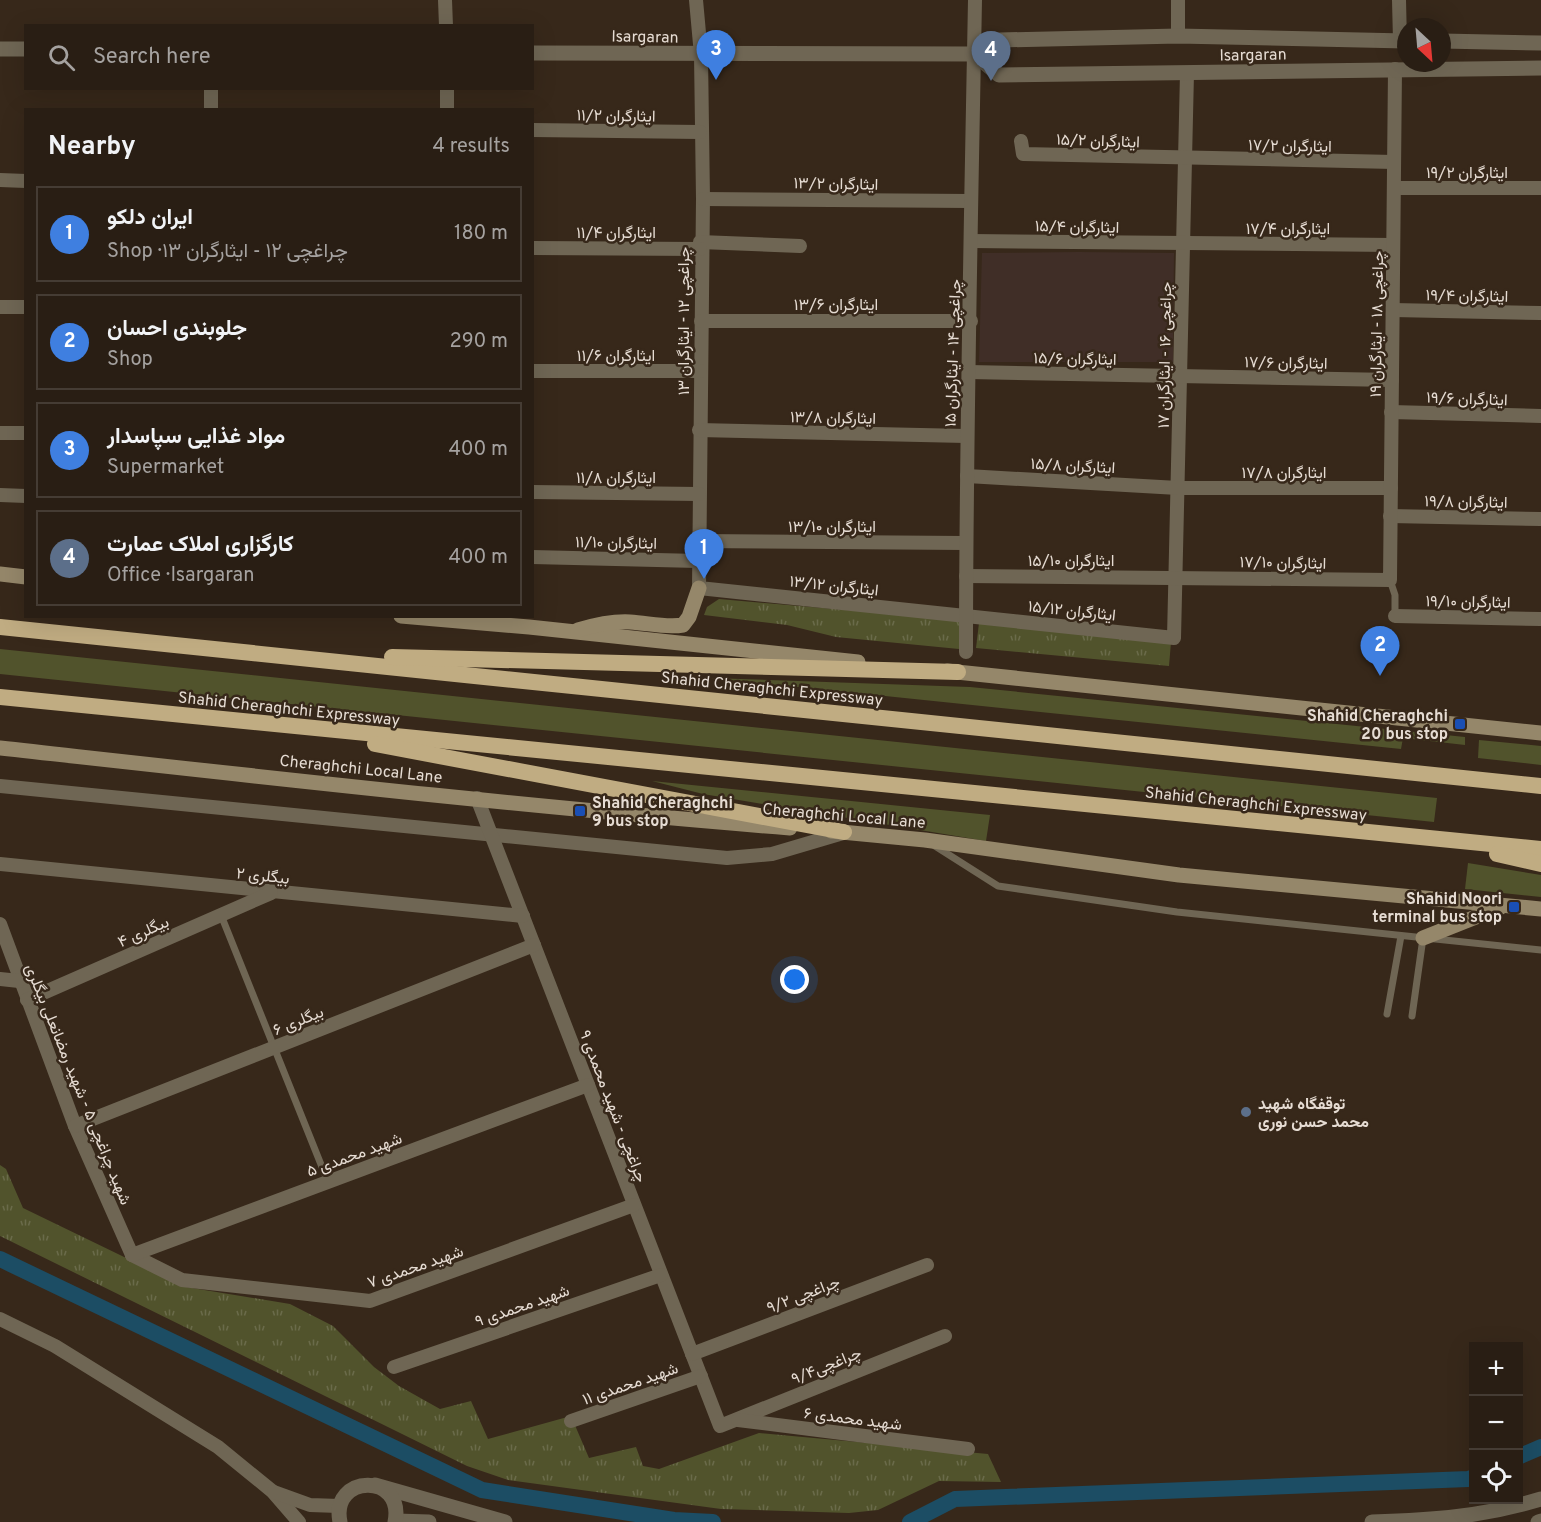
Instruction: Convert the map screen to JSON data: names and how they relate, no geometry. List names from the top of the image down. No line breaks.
{"streets":{"highway":["Shahid Cheraghchi Expressway"],"main road":["Cheraghchi Local Lane"],"street":["Isargaran","ایثارگران ۱۱/۲","ایثارگران ۱۵/۲","ایثارگران ۱۷/۲","ایثارگران ۱۹/۲","ایثارگران ۱۳/۲","ایثارگران ۱۵/۴","ایثارگران ۱۷/۴","ایثارگران ۱۱/۴","ایثارگران ۱۹/۴","ایثارگران ۱۳/۶","چراغچی ۱۲ - ایثارگران ۱۳","چراغچی ۱۸ - ایثارگران ۱۹","چراغچی ۱۴ - ایثارگران ۱۵","ایثارگران ۱۱/۶","چراغچی ۱۶ - ایثارگران ۱۷","ایثارگران ۱۵/۶","ایثارگران ۱۷/۶","ایثارگران ۱۹/۶","ایثارگران ۱۳/۸","ایثارگران ۱۵/۸","ایثارگران ۱۷/۸","ایثارگران ۱۱/۸","ایثارگران ۱۹/۸","ایثارگران ۱۳/۱۰","ایثارگران ۱۱/۱۰","ایثارگران ۱۵/۱۰","ایثارگران ۱۷/۱۰","ایثارگران ۱۳/۱۲","ایثارگران ۱۹/۱۰","ایثارگران ۱۵/۱۲","بیگلری ۲","بیگلری ۴","بیگلری ۶","شهید چراغچی ۵ - شهید رمضانعلی بیگلری","۹ چراغچی - شهید محمدی","شهید محمدی ۵","شهید محمدی ۷","۹/۲ چراغچی","شهید محمدی ۹","۹/۴چراغچی","شهید محمدی ۱۱","شهید محمدی ۶"]},"crossings":[["Isargaran","چراغچی ۱۲ - ایثارگران ۱۳"],["Isargaran","چراغچی ۱۸ - ایثارگران ۱۹"],["Isargaran","چراغچی ۱۴ - ایثارگران ۱۵"],["Isargaran","چراغچی ۱۶ - ایثارگران ۱۷"],["ایثارگران ۱۱/۲","چراغچی ۱۲ - ایثارگران ۱۳"],["ایثارگران ۱۵/۲","ایثارگران ۱۷/۲"],["ایثارگران ۱۵/۲","چراغچی ۱۶ - ایثارگران ۱۷"],["ایثارگران ۱۷/۲","چراغچی ۱۸ - ایثارگران ۱۹"],["ایثارگران ۱۷/۲","چراغچی ۱۶ - ایثارگران ۱۷"],["ایثارگران ۱۹/۲","چراغچی ۱۸ - ایثارگران ۱۹"],["ایثارگران ۱۳/۲","چراغچی ۱۲ - ایثارگران ۱۳"],["ایثارگران ۱۳/۲","چراغچی ۱۴ - ایثارگران ۱۵"],["ایثارگران ۱۵/۴","ایثارگران ۱۷/۴"],["ایثارگران ۱۵/۴","چراغچی ۱۴ - ایثارگران ۱۵"],["ایثارگران ۱۵/۴","چراغچی ۱۶ - ایثارگران ۱۷"],["ایثارگران ۱۷/۴","چراغچی ۱۸ - ایثارگران ۱۹"],["ایثارگران ۱۷/۴","چراغچی ۱۶ - ایثارگران ۱۷"],["ایثارگران ۱۱/۴","چراغچی ۱۲ - ایثارگران ۱۳"],["ایثارگران ۱۹/۴","چراغچی ۱۸ - ایثارگران ۱۹"],["ایثارگران ۱۳/۶","چراغچی ۱۲ - ایثارگران ۱۳"],["ایثارگران ۱۳/۶","چراغچی ۱۴ - ایثارگران ۱۵"],["چراغچی ۱۲ - ایثارگران ۱۳","ایثارگران ۱۱/۶"],["چراغچی ۱۲ - ایثارگران ۱۳","ایثارگران ۱۳/۸"],["چراغچی ۱۲ - ایثارگران ۱۳","ایثارگران ۱۱/۸"],["چراغچی ۱۲ - ایثارگران ۱۳","ایثارگران ۱۳/۱۰"],["چراغچی ۱۲ - ایثارگران ۱۳","ایثارگران ۱۱/۱۰"],["چراغچی ۱۲ - ایثارگران ۱۳","ایثارگران ۱۳/۱۲"],["چراغچی ۱۸ - ایثارگران ۱۹","ایثارگران ۱۷/۶"],["چراغچی ۱۸ - ایثارگران ۱۹","ایثارگران ۱۹/۶"],["چراغچی ۱۸ - ایثارگران ۱۹","ایثارگران ۱۷/۸"],["چراغچی ۱۸ - ایثارگران ۱۹","ایثارگران ۱۹/۸"],["چراغچی ۱۸ - ایثارگران ۱۹","ایثارگران ۱۷/۱۰"],["چراغچی ۱۴ - ایثارگران ۱۵","ایثارگران ۱۵/۶"],["چراغچی ۱۴ - ایثارگران ۱۵","ایثارگران ۱۳/۸"],["چراغچی ۱۴ - ایثارگران ۱۵","ایثارگران ۱۵/۸"],["چراغچی ۱۴ - ایثارگران ۱۵","ایثارگران ۱۳/۱۰"],["چراغچی ۱۴ - ایثارگران ۱۵","ایثارگران ۱۵/۱۰"],["چراغچی ۱۴ - ایثارگران ۱۵","ایثارگران ۱۳/۱۲"],["چراغچی ۱۴ - ایثارگران ۱۵","ایثارگران ۱۵/۱۲"],["چراغچی ۱۶ - ایثارگران ۱۷","ایثارگران ۱۵/۶"],["چراغچی ۱۶ - ایثارگران ۱۷","ایثارگران ۱۷/۶"],["چراغچی ۱۶ - ایثارگران ۱۷","ایثارگران ۱۵/۸"],["چراغچی ۱۶ - ایثارگران ۱۷","ایثارگران ۱۷/۸"],["چراغچی ۱۶ - ایثارگران ۱۷","ایثارگران ۱۵/۱۰"],["چراغچی ۱۶ - ایثارگران ۱۷","ایثارگران ۱۷/۱۰"],["چراغچی ۱۶ - ایثارگران ۱۷","ایثارگران ۱۵/۱۲"],["ایثارگران ۱۵/۶","ایثارگران ۱۷/۶"],["ایثارگران ۱۵/۸","ایثارگران ۱۷/۸"],["ایثارگران ۱۵/۱۰","ایثارگران ۱۷/۱۰"],["ایثارگران ۱۳/۱۲","ایثارگران ۱۵/۱۲"],["Cheraghchi Local Lane","۹ چراغچی - شهید محمدی"],["بیگلری ۲","بیگلری ۴"],["بیگلری ۲","۹ چراغچی - شهید محمدی"],["بیگلری ۴","شهید چراغچی ۵ - شهید رمضانعلی بیگلری"],["بیگلری ۶","شهید چراغچی ۵ - شهید رمضانعلی بیگلری"],["بیگلری ۶","۹ چراغچی - شهید محمدی"],["شهید چراغچی ۵ - شهید رمضانعلی بیگلری","شهید محمدی ۵"],["شهید چراغچی ۵ - شهید رمضانعلی بیگلری","شهید محمدی ۷"],["۹ چراغچی - شهید محمدی","شهید محمدی ۵"],["۹ چراغچی - شهید محمدی","شهید محمدی ۷"],["۹ چراغچی - شهید محمدی","۹/۲ چراغچی"],["۹ چراغچی - شهید محمدی","شهید محمدی ۹"],["۹ چراغچی - شهید محمدی","۹/۴چراغچی"],["۹ چراغچی - شهید محمدی","شهید محمدی ۱۱"],["شهید محمدی ۵","شهید محمدی ۷"],["۹/۴چراغچی","شهید محمدی ۶"]],"places":{"transit":["Shahid Cheraghchi 20 bus stop","Shahid Cheraghchi 9 bus stop","Shahid Noori terminal bus stop"],"other":["توقفگاه شهید محمد حسن نوری"]},"north":"bottom right","page":{"search":"Search here","pins":["3","4","1","2"],"heading":["Nearby","4 results"],"list":[{"mark":"1","name":"ایران دلکو","note":"Shop · چراغچی ۱۲ - ایثارگران ۱۳","value":"180 m"},{"mark":"2","name":"جلوبندی احسان","note":"Shop","value":"290 m"},{"mark":"3","name":"مواد غذایی سپاسدار","note":"Supermarket","value":"400 m"},{"mark":"4","name":"کارگزاری املاک عمارت","note":"Office · Isargaran","value":"400 m"}],"map_buttons":["+","−"]}}
